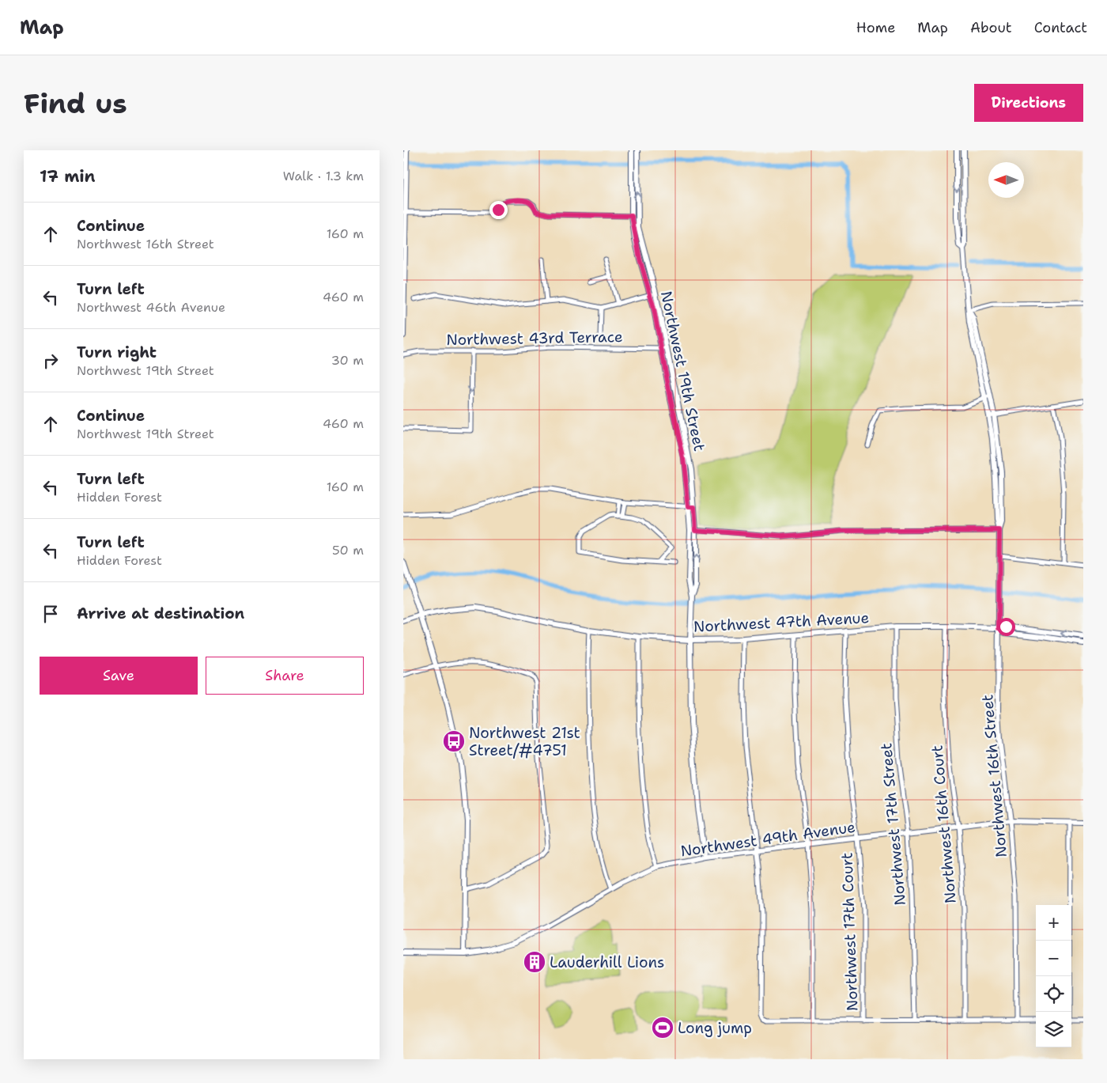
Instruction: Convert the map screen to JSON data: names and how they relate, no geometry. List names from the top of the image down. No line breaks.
{"streets":{"street":["Northwest 43rd Terrace","Northwest 19th Street","Northwest 47th Avenue","Northwest 16th Street","Northwest 17th Street","Northwest 16th Court","Northwest 49th Avenue","Northwest 17th Court"]},"crossings":[["Northwest 43rd Terrace","Northwest 19th Street"],["Northwest 19th Street","Northwest 47th Avenue"],["Northwest 19th Street","Northwest 49th Avenue"],["Northwest 47th Avenue","Northwest 16th Street"],["Northwest 47th Avenue","Northwest 17th Street"],["Northwest 47th Avenue","Northwest 16th Court"],["Northwest 47th Avenue","Northwest 17th Court"],["Northwest 16th Street","Northwest 49th Avenue"],["Northwest 17th Street","Northwest 49th Avenue"],["Northwest 16th Court","Northwest 49th Avenue"],["Northwest 49th Avenue","Northwest 17th Court"]],"places":{"bus stop":["Northwest 21st Street/#4751"],"building":["Lauderhill Lions"],"sports":["Long jump"]},"north":"left","page":{"header":"Map","nav":["Home","Map","About","Contact"],"buttons":["Directions",["Save","Share"]],"title":"Find us","heading":["17 min","Walk · 1.3 km"],"list":[["Continue","Northwest 16th Street","160 m"],["Turn left","Northwest 46th Avenue","460 m"],["Turn right","Northwest 19th Street","30 m"],["Continue","Northwest 19th Street","460 m"],["Turn left","Hidden Forest","160 m"],["Turn left","Hidden Forest","50 m"],"Arrive at destination"],"map_buttons":["+","−"]}}
